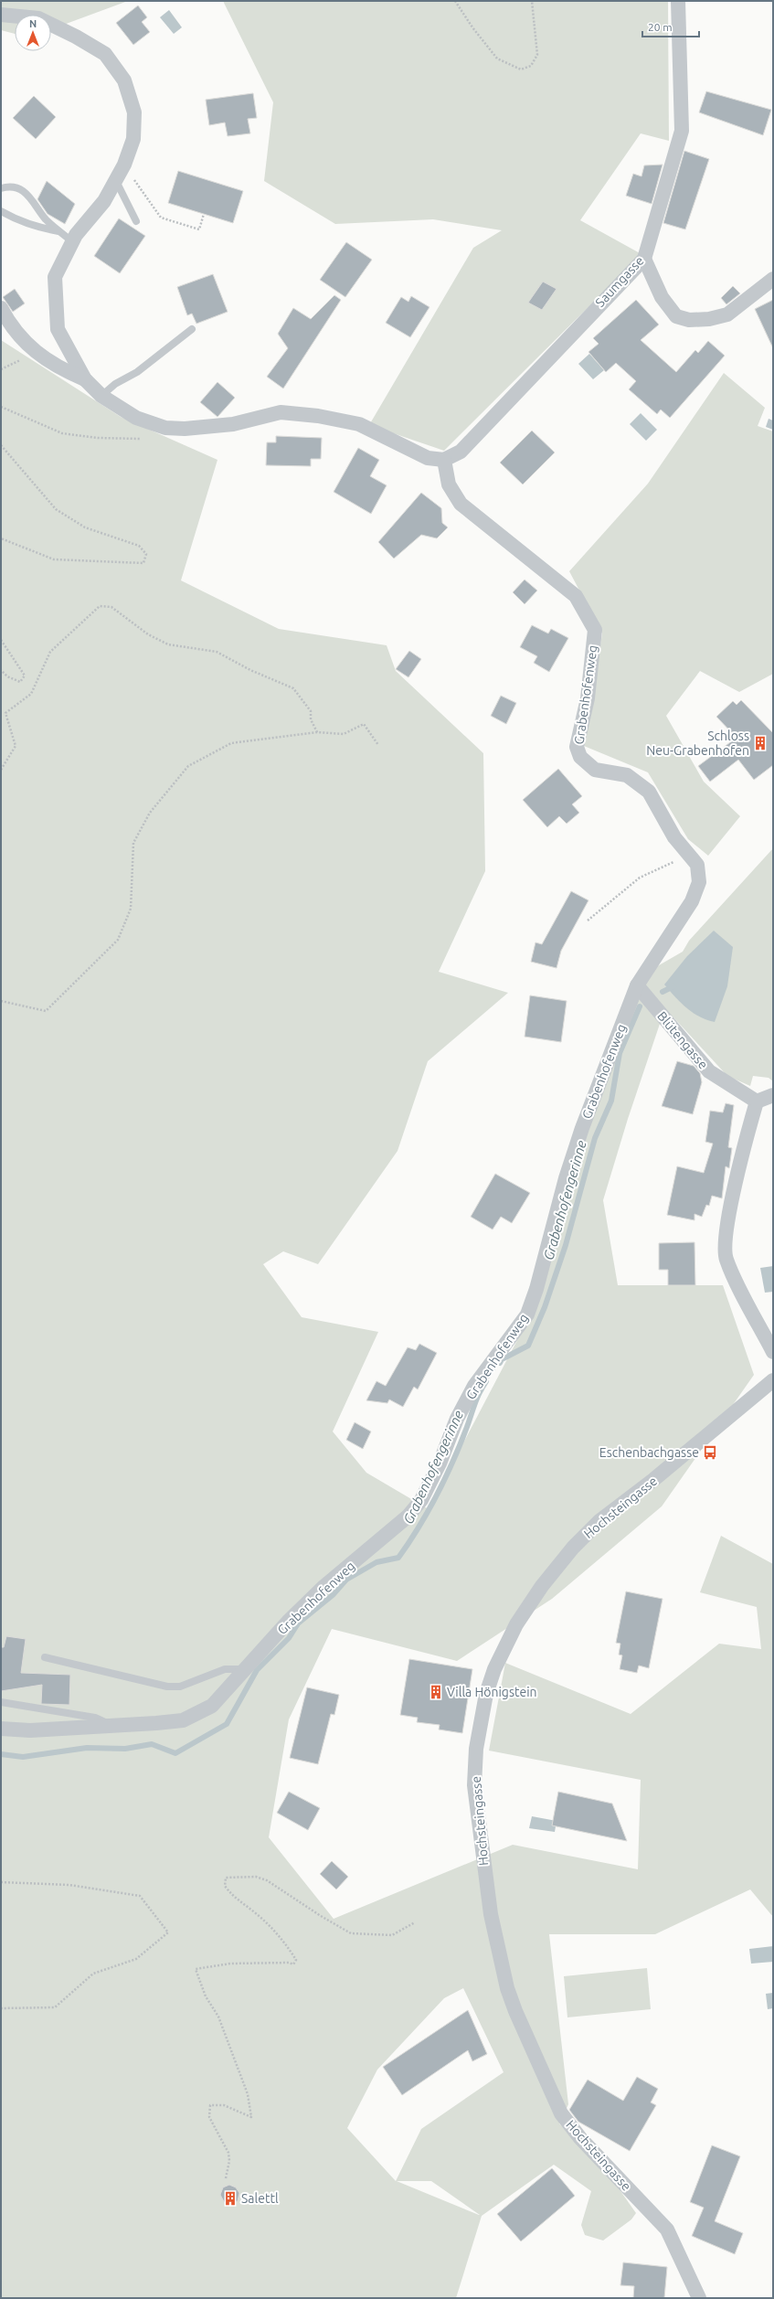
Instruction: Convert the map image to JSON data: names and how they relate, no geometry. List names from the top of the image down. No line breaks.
{"streets":{"street":["Saumgasse","Grabenhofenweg","Blütengasse","Hochsteingasse"]},"crossings":[["Saumgasse","Grabenhofenweg"],["Grabenhofenweg","Blütengasse"]],"water":["Grabenhofengerinne"],"places":{"building":["Schloss Neu-Grabenhofen","Villa Hönigstein","Salettl"],"bus stop":["Eschenbachgasse"]},"scale_bar":"20 m","north":"top"}
